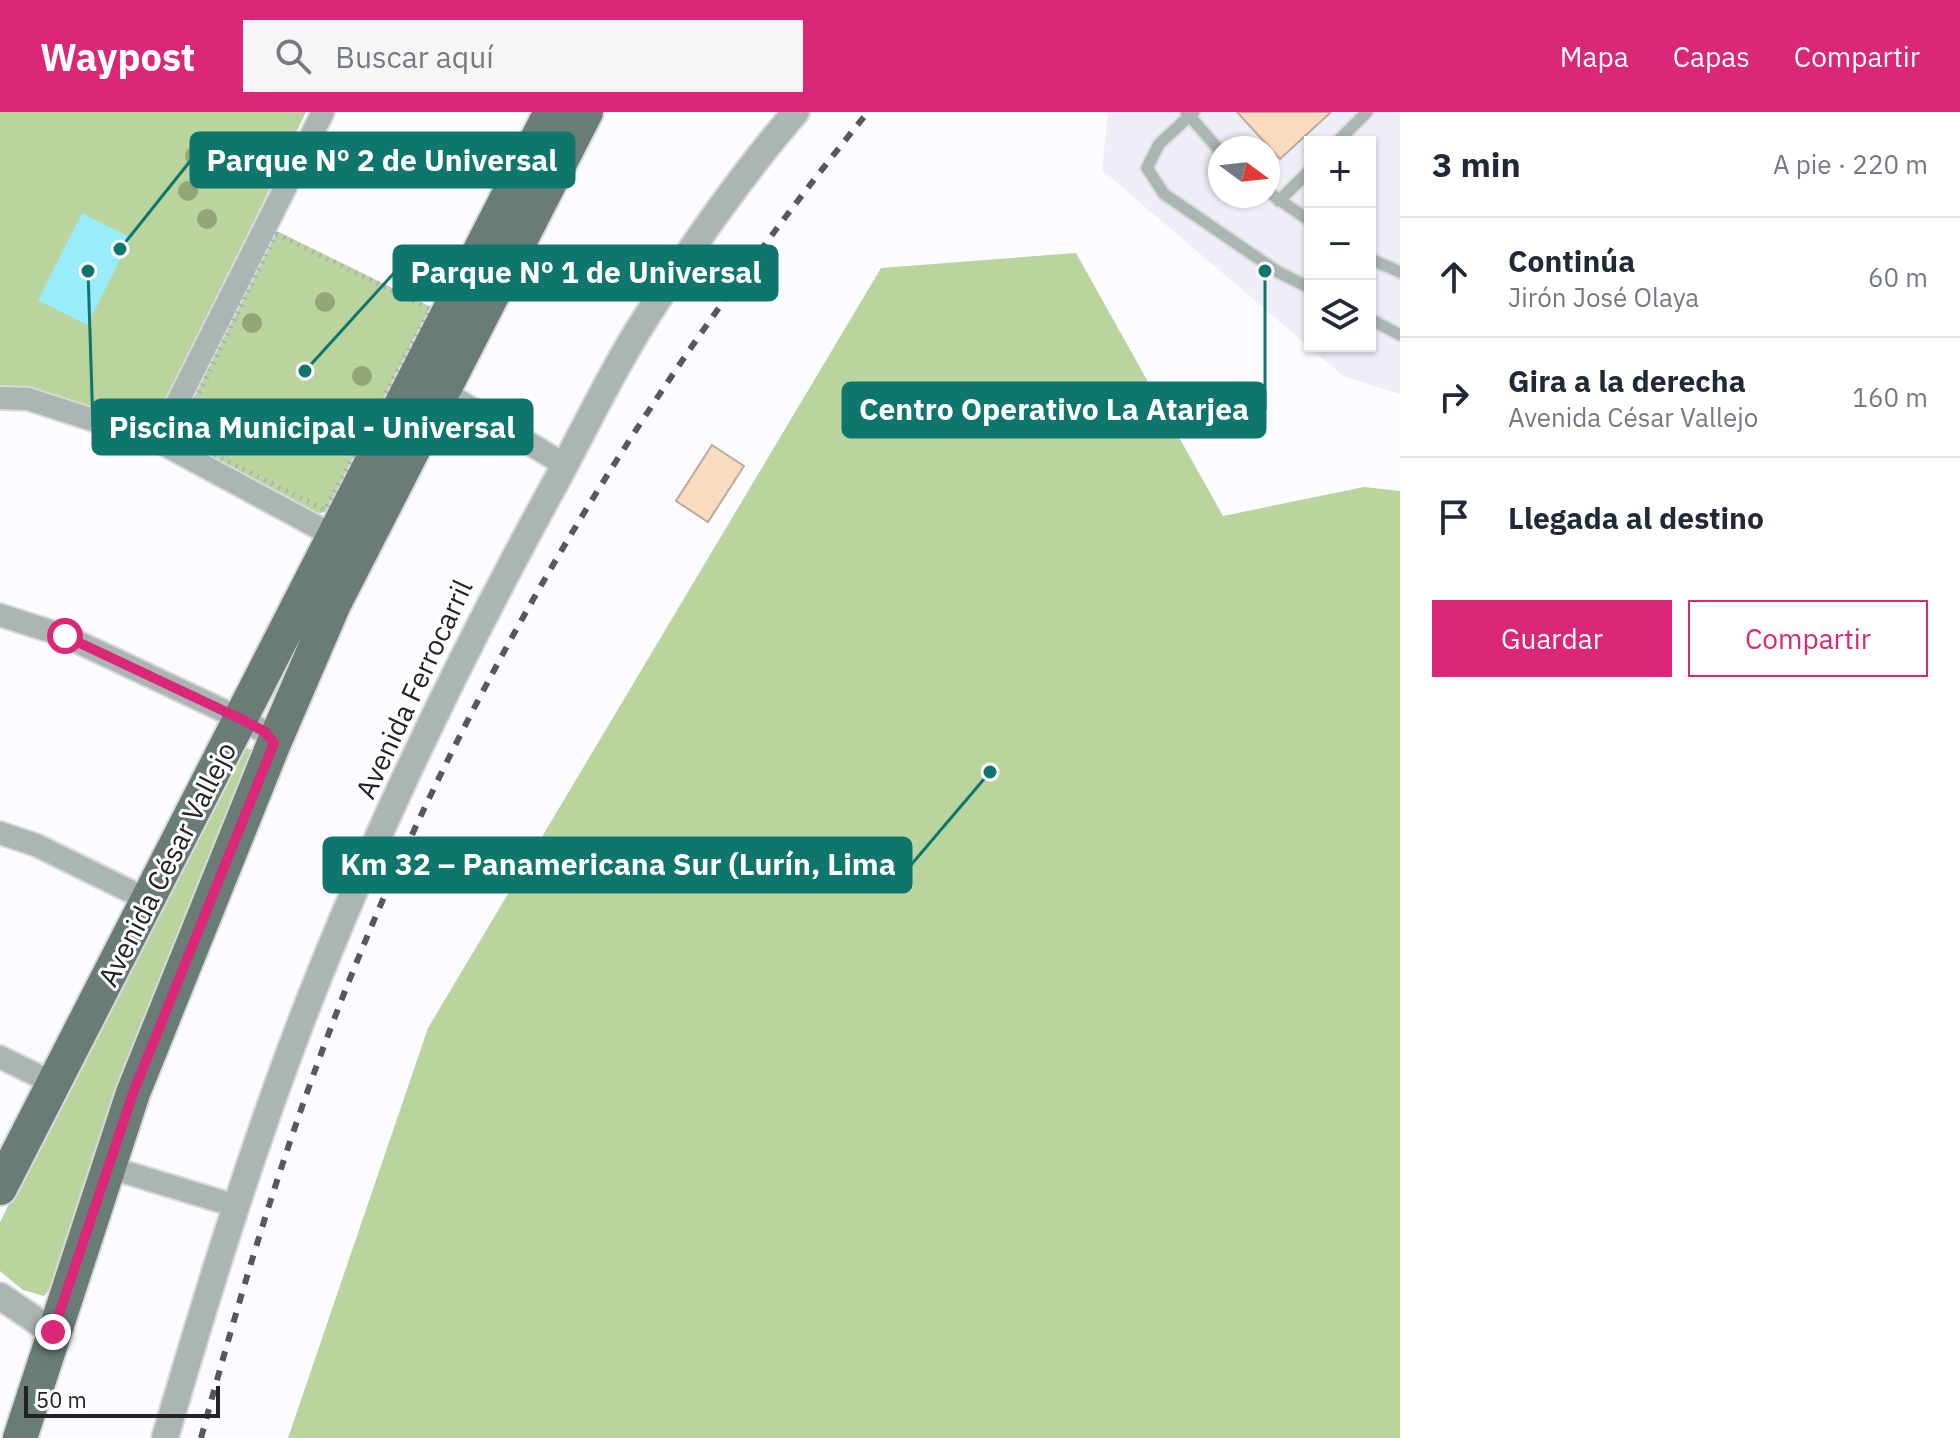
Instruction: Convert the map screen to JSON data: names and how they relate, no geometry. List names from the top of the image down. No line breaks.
{"streets":{"main road":["Avenida César Vallejo"],"street":["Avenida Ferrocarril"]},"places":["Parque Nº 2 de Universal","Piscina Municipal - Universal","Centro Operativo La Atarjea","Parque Nº 1 de Universal","Km 32 – Panamericana Sur (Lurín, Lima"],"scale_bar":"50 m","north":"right","page":{"header":"Waypost","search":"Buscar aquí","nav":["Mapa","Capas","Compartir"],"heading":["3 min","A pie · 220 m"],"map_buttons":["+","−"],"list":[["Continúa","Jirón José Olaya","60 m"],["Gira a la derecha","Avenida César Vallejo","160 m"],"Llegada al destino"],"buttons":["Guardar","Compartir"],"scale":"50 m"}}
